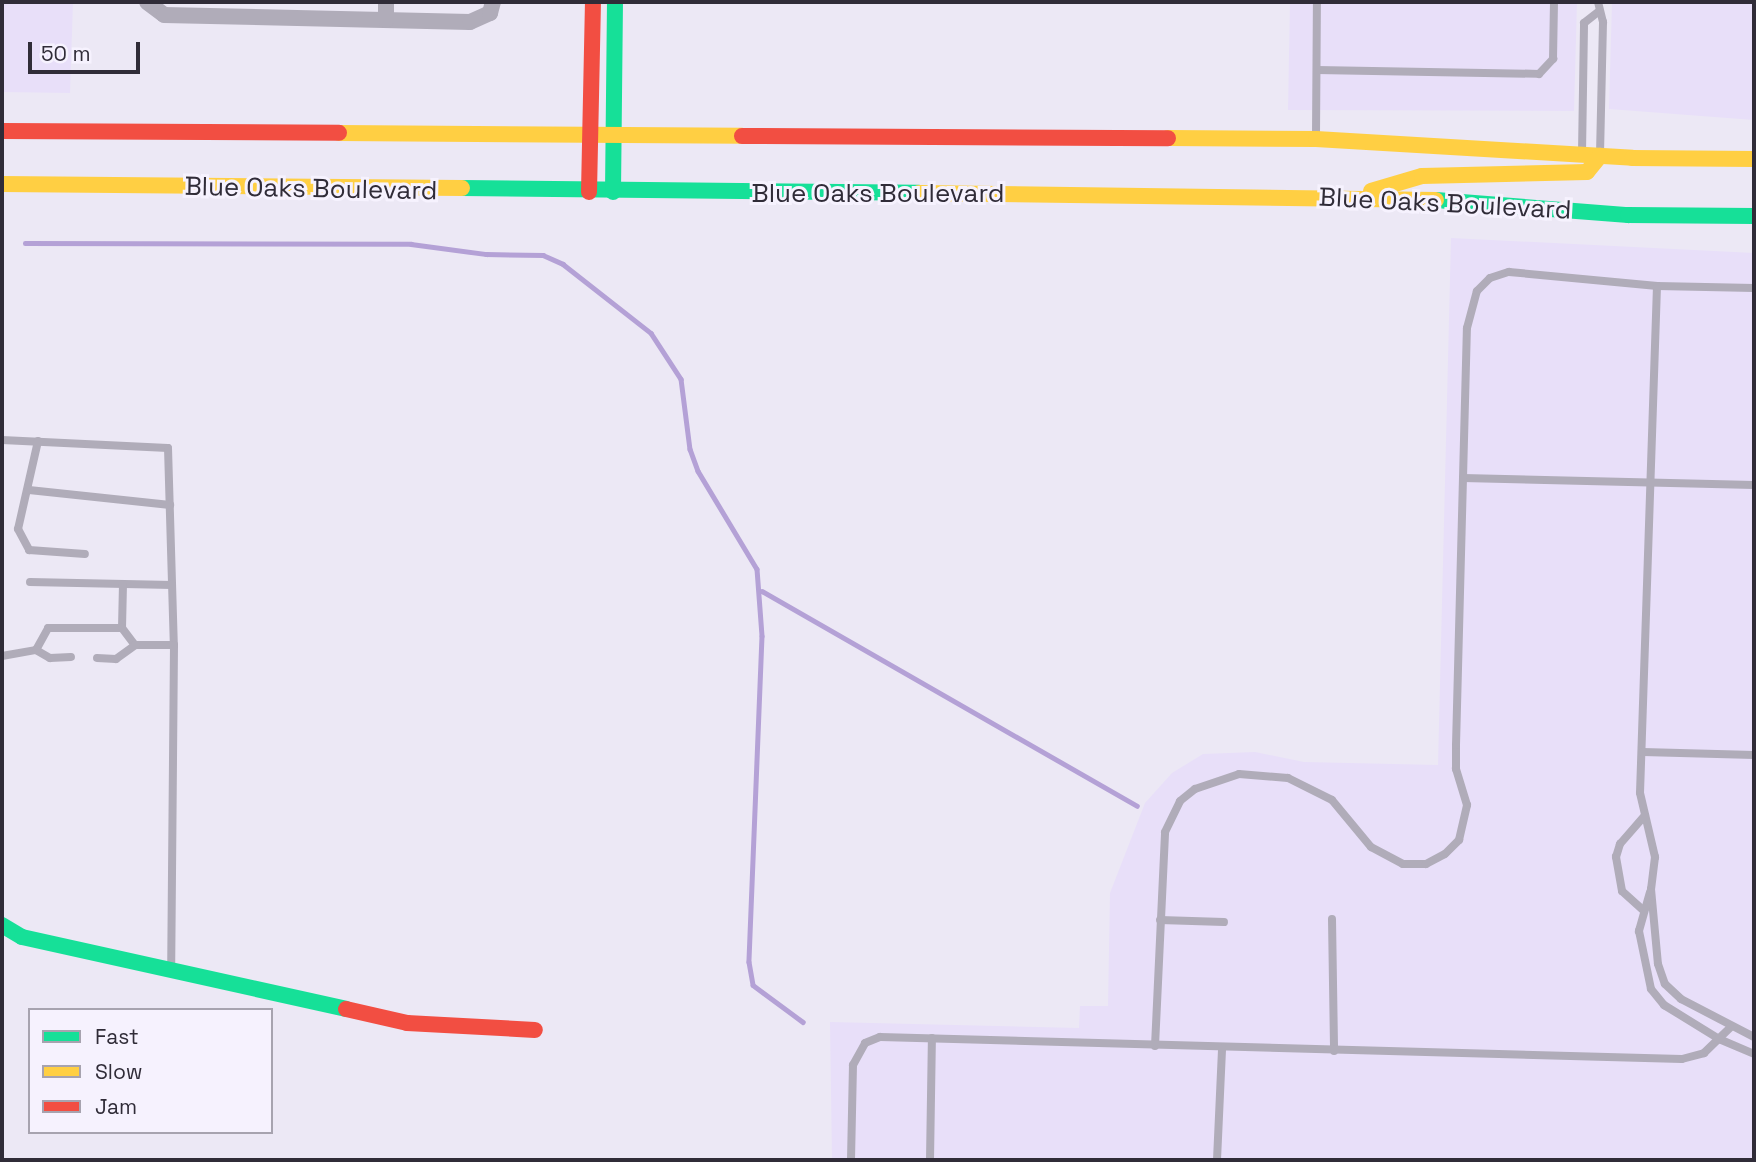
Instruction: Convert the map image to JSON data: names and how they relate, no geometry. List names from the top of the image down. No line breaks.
{"streets":{"main road":["Blue Oaks Boulevard"]},"legend":["Fast","Slow","Jam"],"scale_bar":"50 m"}
